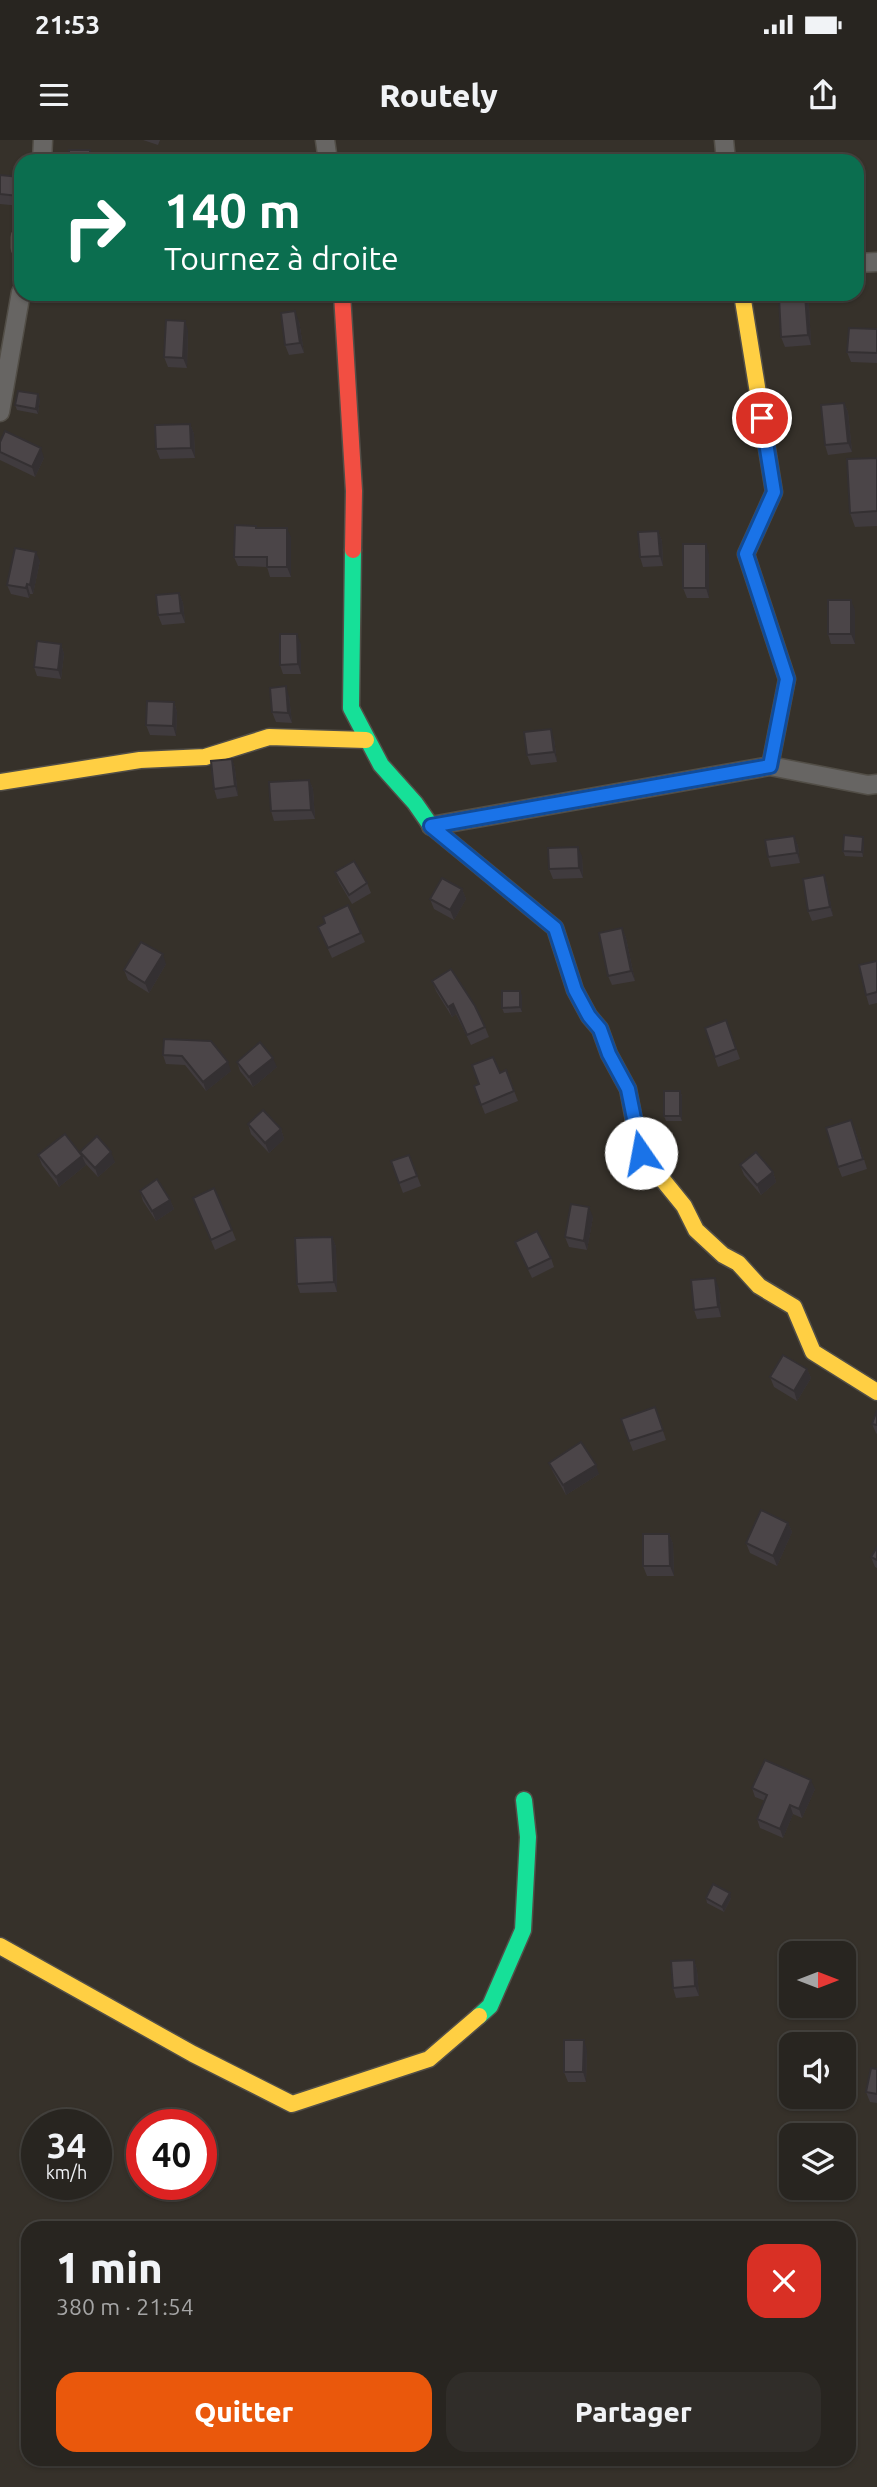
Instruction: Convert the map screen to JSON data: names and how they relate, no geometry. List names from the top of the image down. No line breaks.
{"north":"right","page":{"status":"21:53","header":"Routely","turn":["140 m","Tournez à droite"],"speed":"34 km/h","limit":"40","heading":["1 min","380 m · 21:54"],"buttons":["Quitter","Partager"]}}
